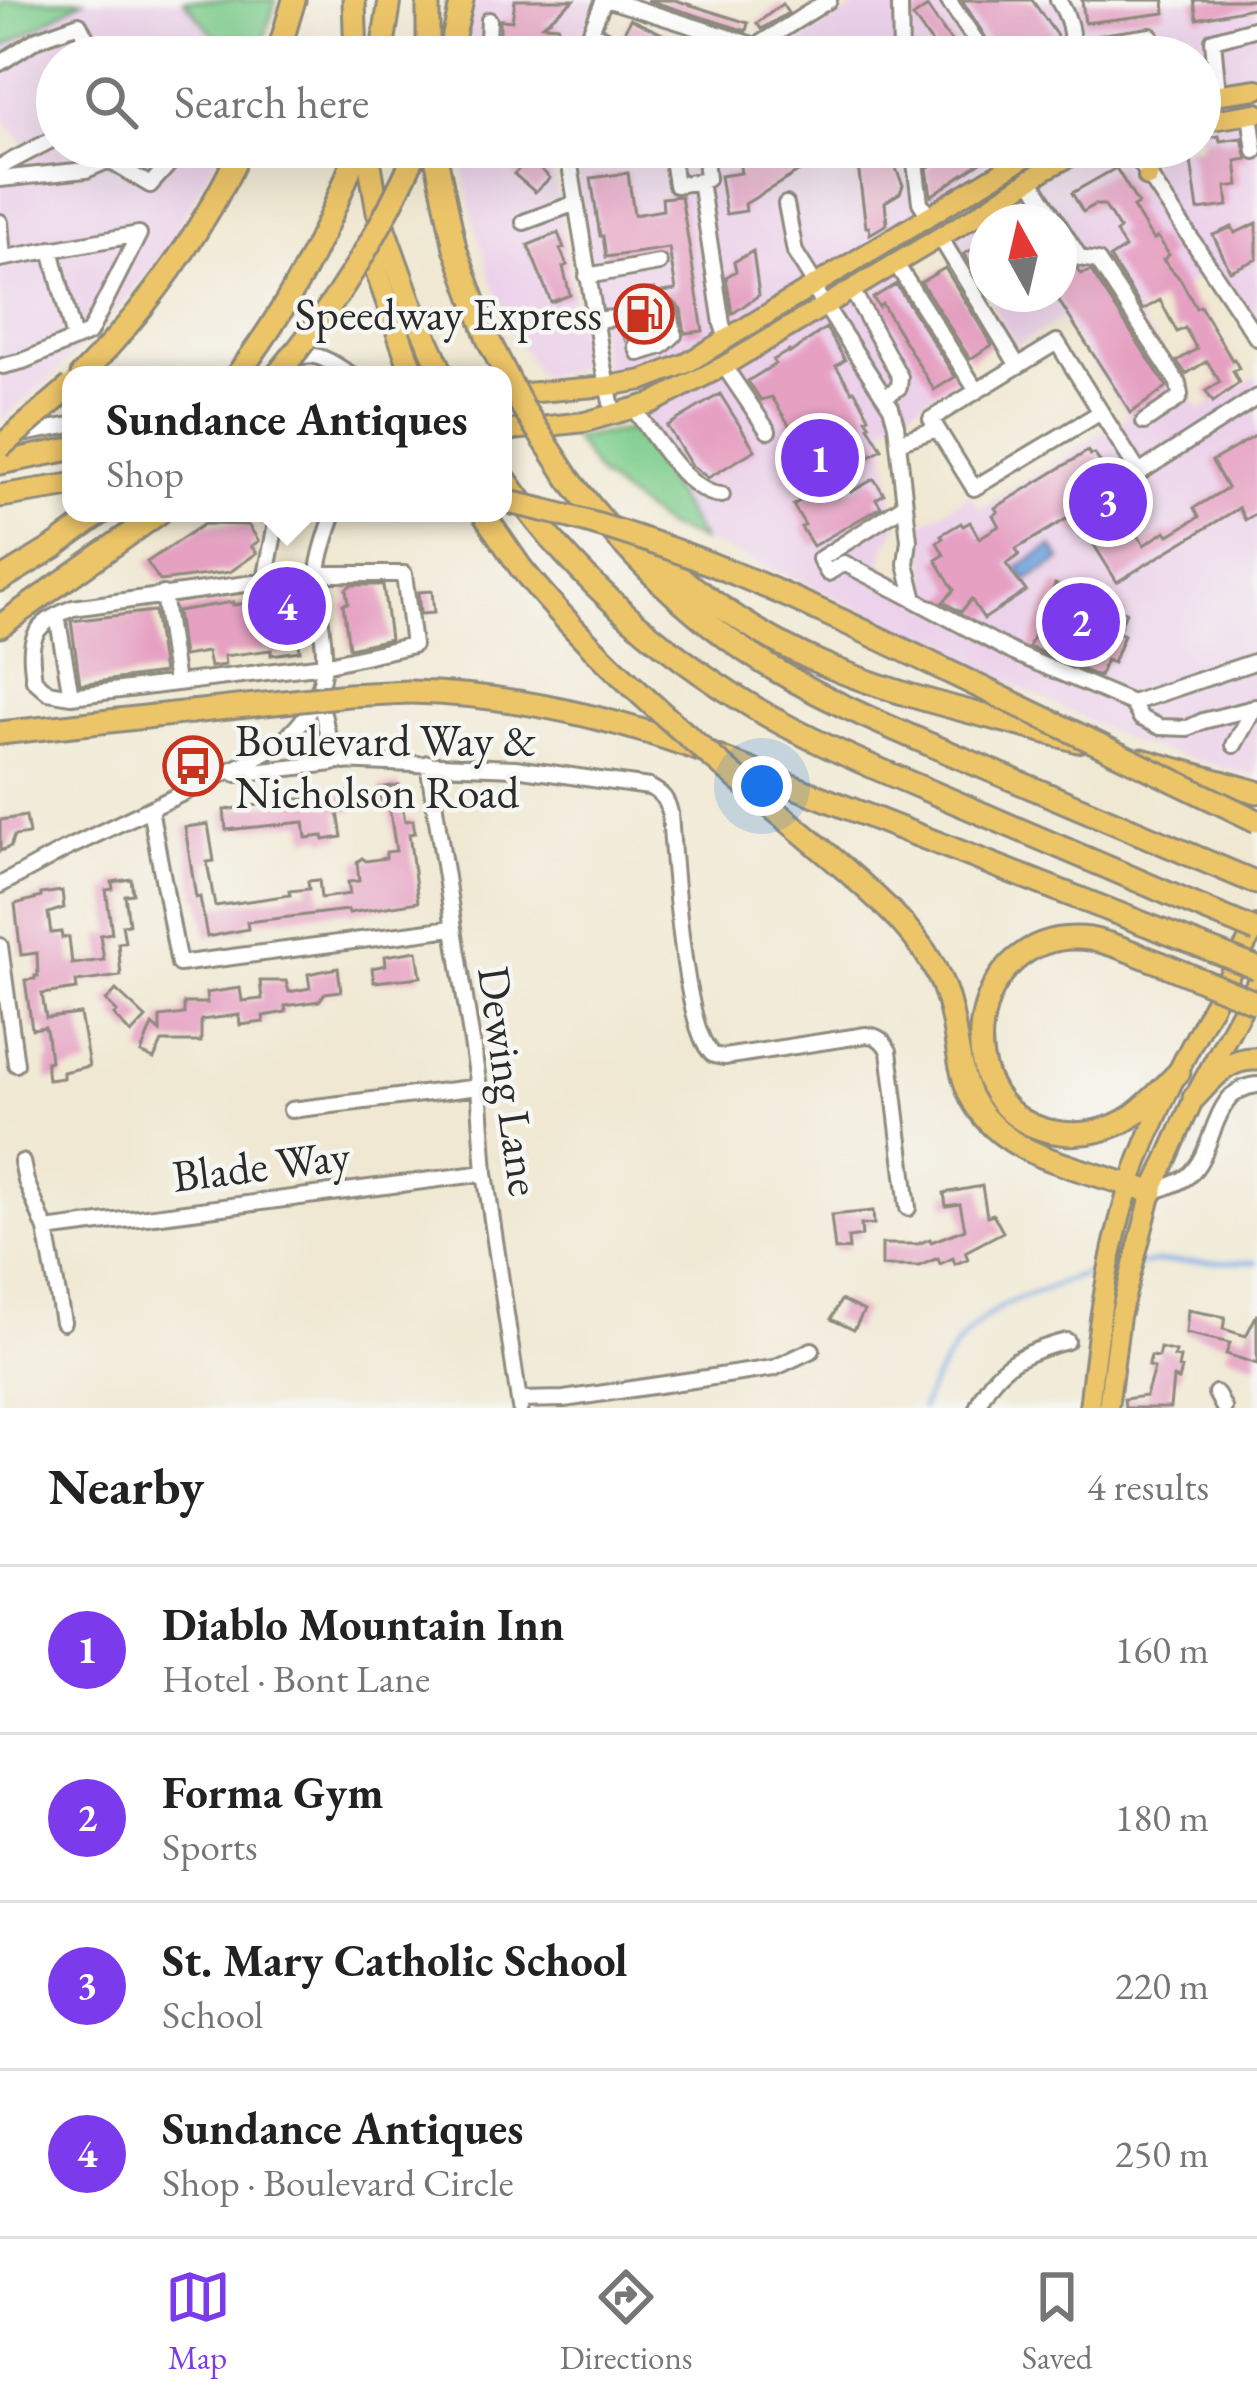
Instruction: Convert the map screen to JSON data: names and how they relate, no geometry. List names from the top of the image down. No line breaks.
{"streets":{"street":["Dewing Lane","Blade Way"]},"crossings":[["Dewing Lane","Blade Way"]],"places":{"fuel station":["Speedway Express"],"bus stop":["Boulevard Way & Nicholson Road"]},"north":"top","page":{"search":"Search here","popup":["Sundance Antiques","Shop"],"pins":["1","3","4","2"],"heading":["Nearby","4 results"],"list":[{"mark":"1","name":"Diablo Mountain Inn","note":"Hotel · Bont Lane","value":"160 m"},{"mark":"2","name":"Forma Gym","note":"Sports","value":"180 m"},{"mark":"3","name":"St. Mary Catholic School","note":"School","value":"220 m"},{"mark":"4","name":"Sundance Antiques","note":"Shop · Boulevard Circle","value":"250 m"}],"nav":["Map","Directions","Saved"]}}
